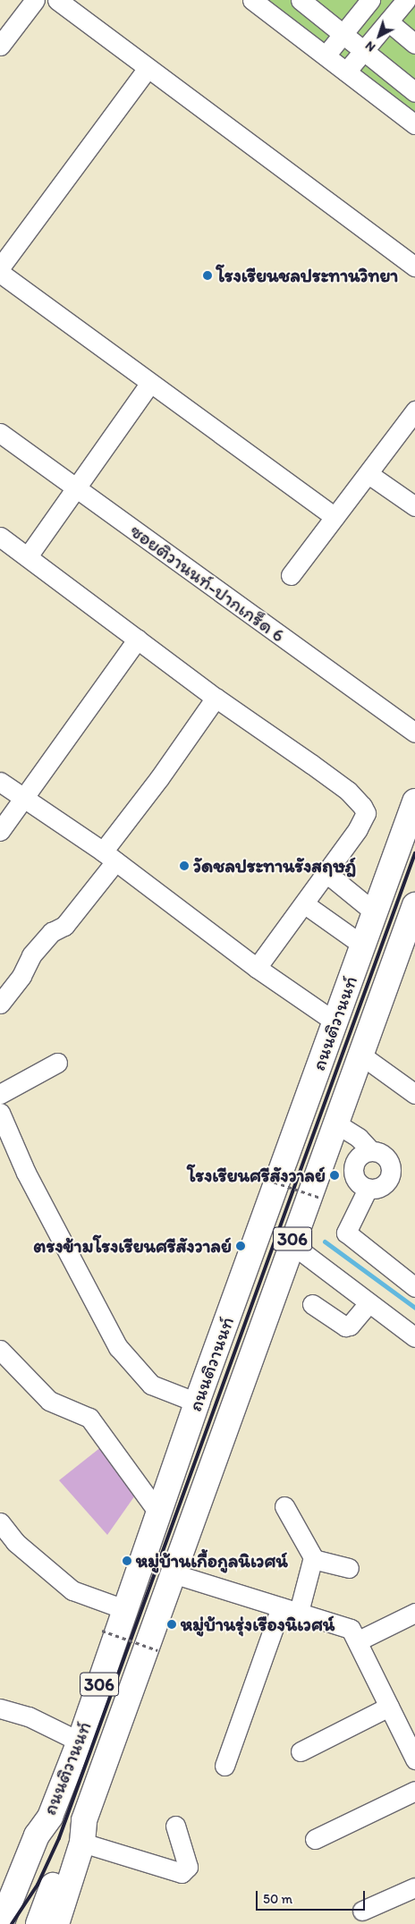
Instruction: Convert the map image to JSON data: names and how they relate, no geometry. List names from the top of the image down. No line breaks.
{"streets":{"main road":["ถนนติวานนท์","306"],"street":["ซอยติวานนท์-ปากเกร็ด 6"]},"crossings":[["ถนนติวานนท์","306"]],"places":["โรงเรียนชลประทานวิทยา","วัดชลประทานรังสฤษฎ์","โรงเรียนศรีสังวาลย์","ตรงข้ามโรงเรียนศรีสังวาลย์","หมู่บ้านเกื้อกูลนิเวศน์","หมู่บ้านรุ่งเรืองนิเวศน์"],"scale_bar":"50 m","north":"bottom left"}
